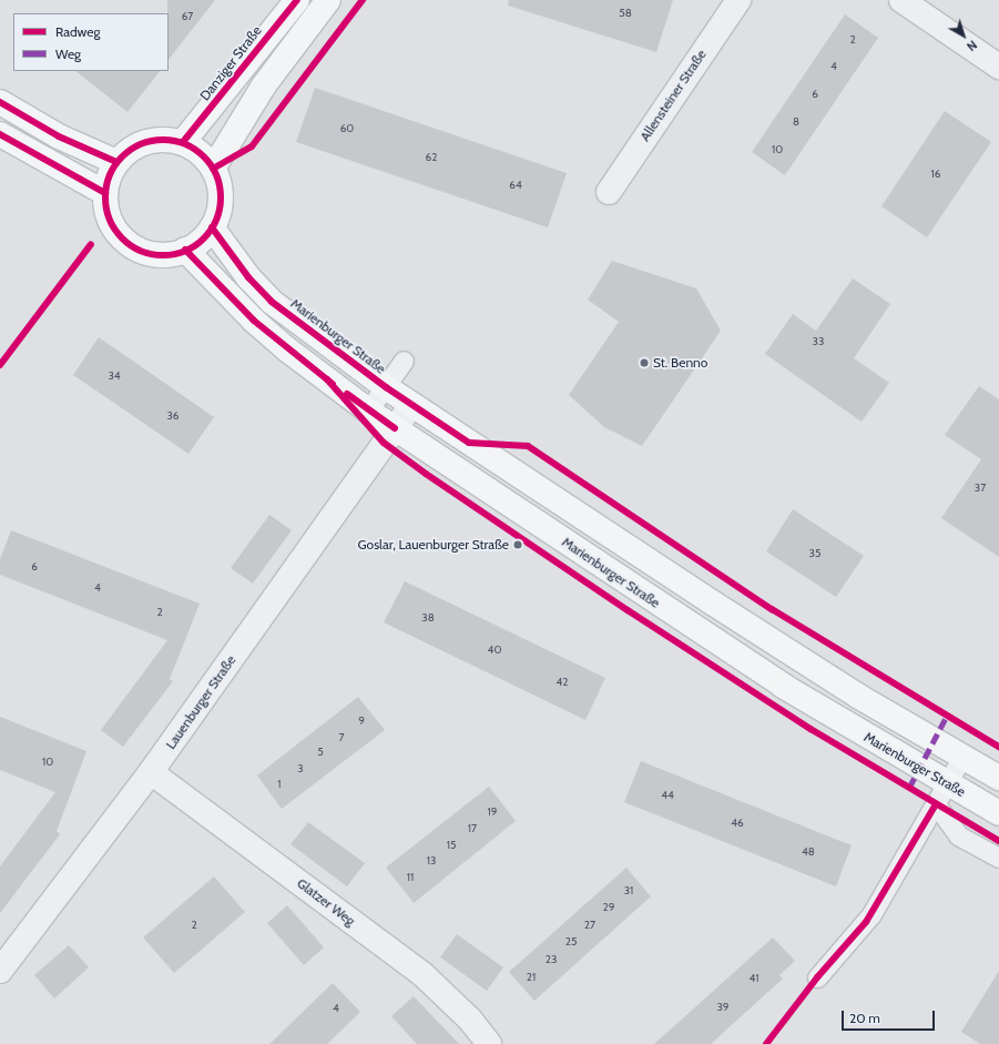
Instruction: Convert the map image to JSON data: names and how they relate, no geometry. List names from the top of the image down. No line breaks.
{"streets":{"street":["Danziger Straße","Allensteiner Straße","Marienburger Straße","Lauenburger Straße","Glatzer Weg"]},"crossings":[["Danziger Straße","Marienburger Straße"],["Marienburger Straße","Lauenburger Straße"],["Lauenburger Straße","Glatzer Weg"]],"places":["St. Benno","Goslar, Lauenburger Straße"],"house_numbers":["58","67","2","4","6","8","60","10","62","16","64","33","34","36","37","35","6","4","2","38","40","42","9","7","5","10","3","1","44","19","46","17","15","48","13","11","31","29","2","27","25","23","21","41","39","4"],"legend":["Radweg","Weg"],"scale_bar":"20 m","north":"bottom right"}
